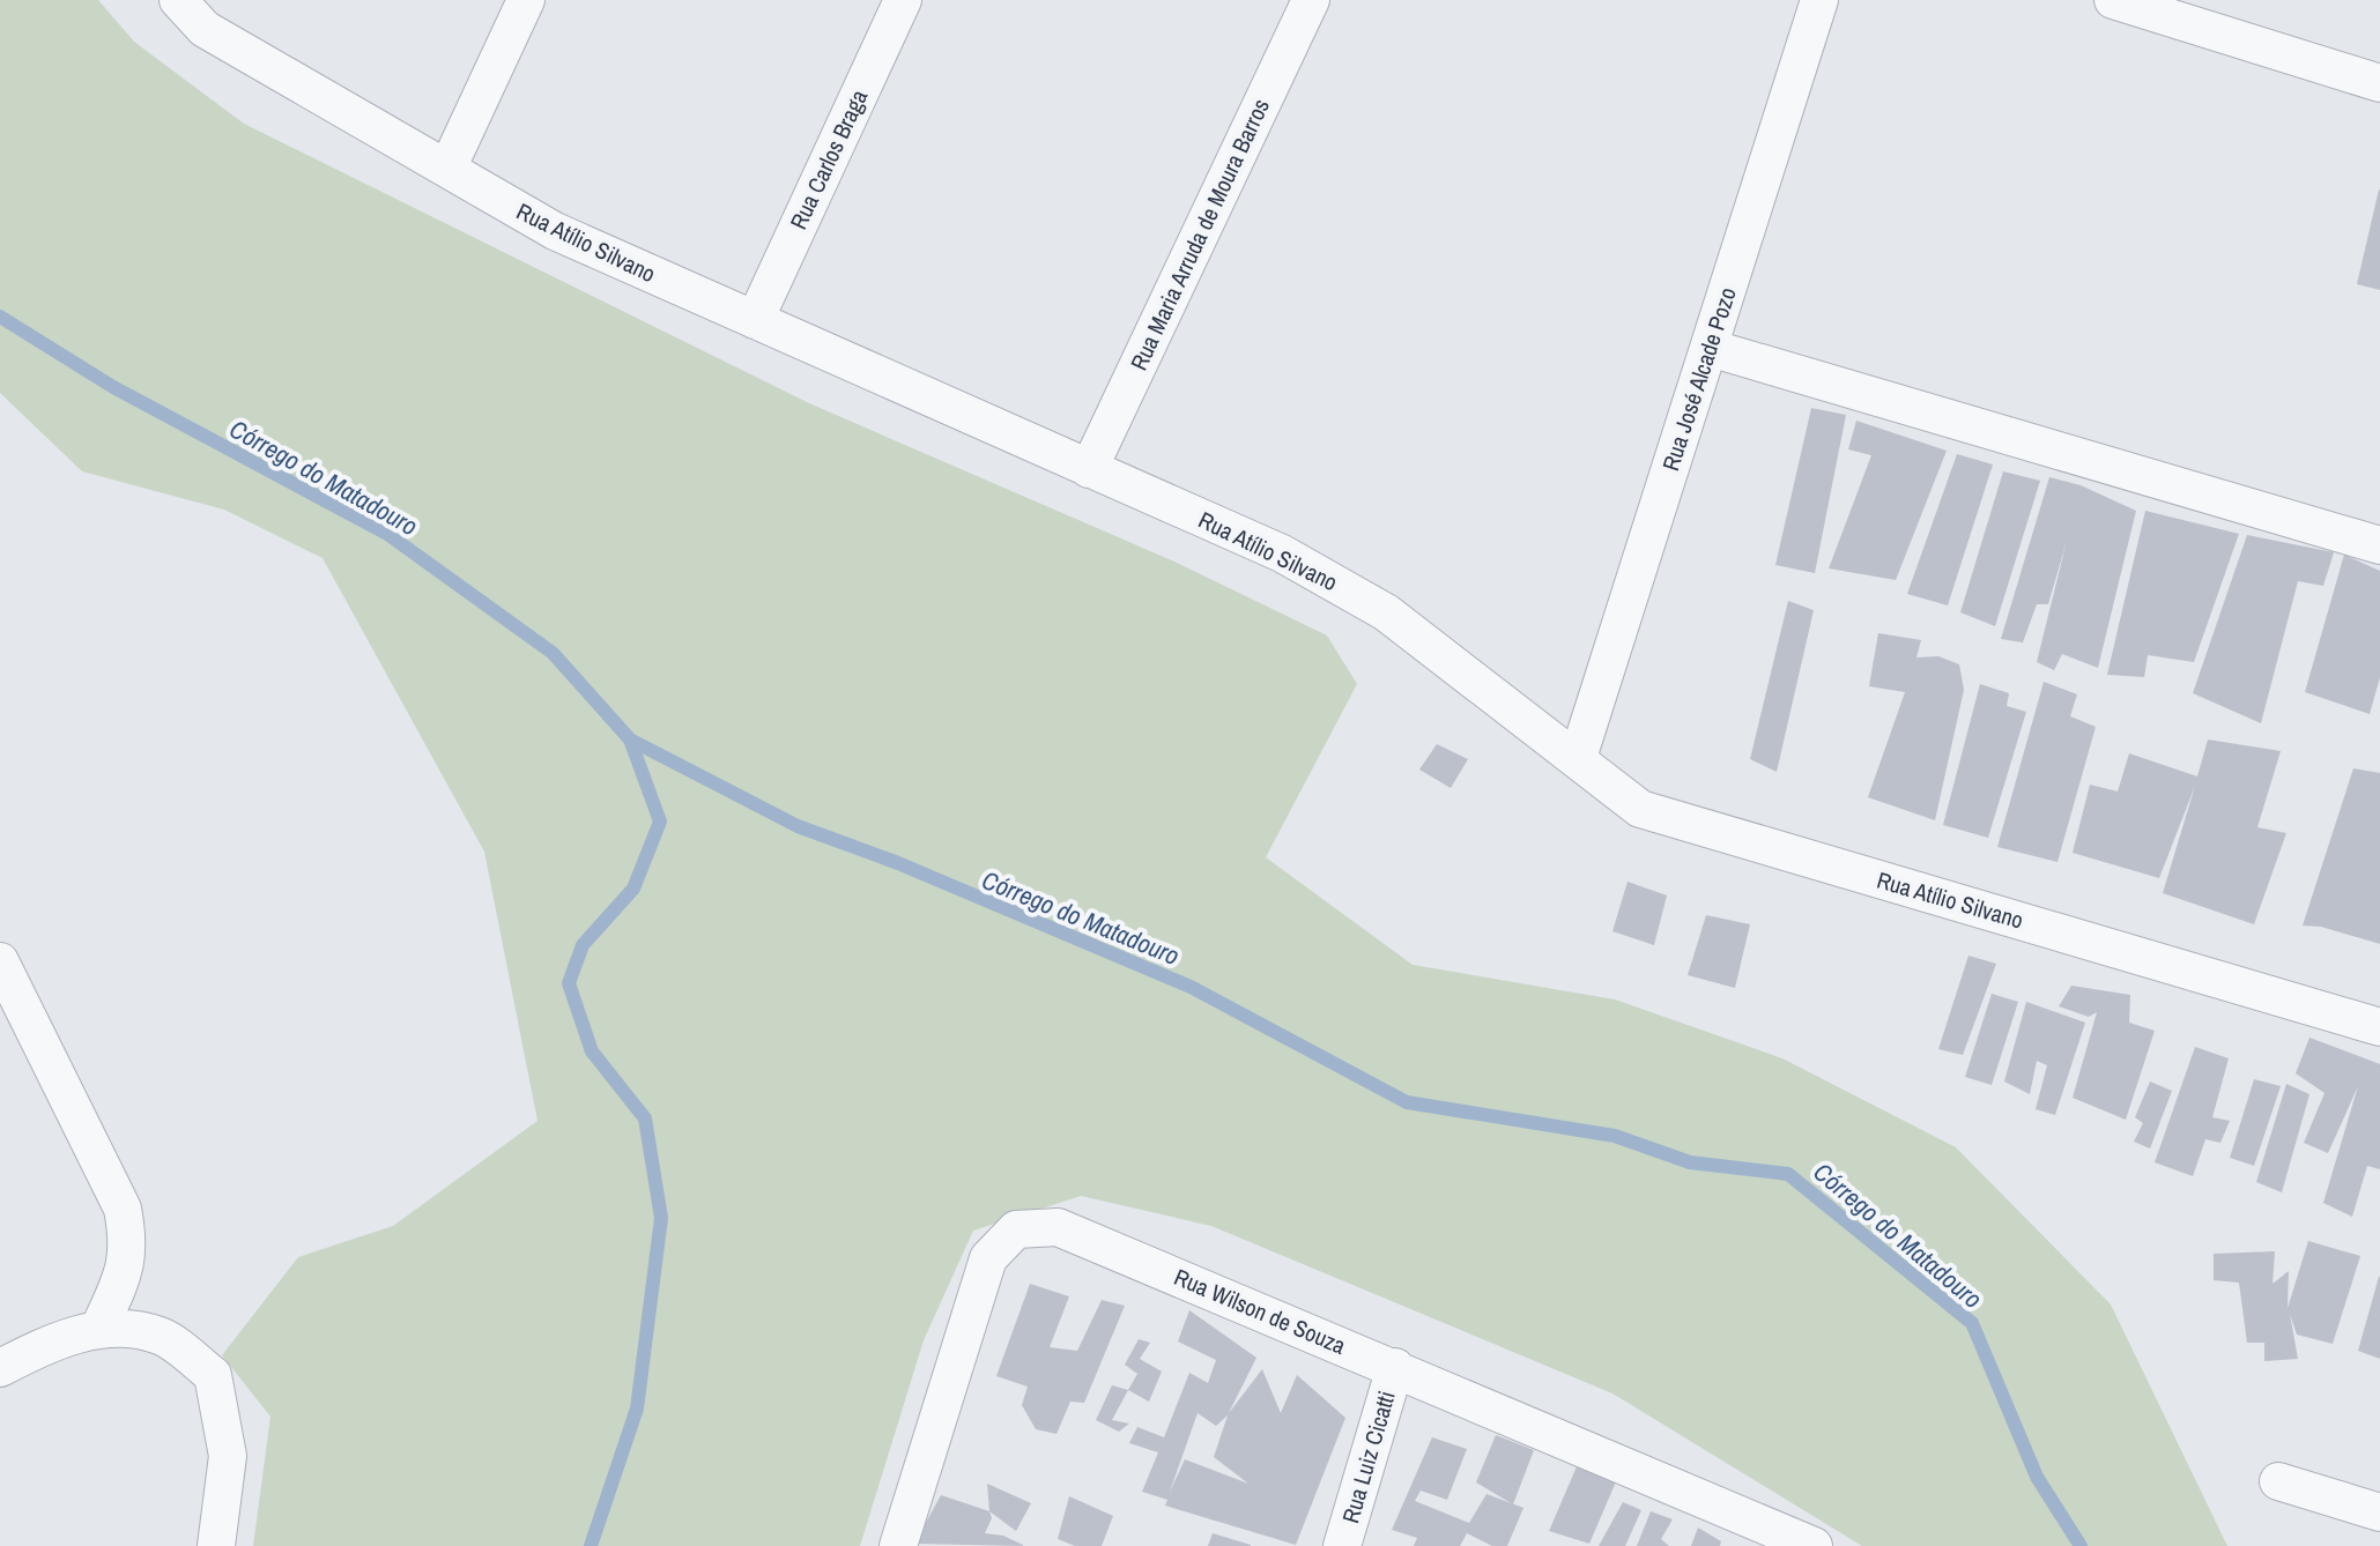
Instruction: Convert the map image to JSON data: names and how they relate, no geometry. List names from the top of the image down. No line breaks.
{"streets":{"street":["Rua Carlos Braga","Rua Maria Arruda de Moura Barros","Rua Atílio Silvano","Rua José Alcade Pozo","Rua Wilson de Souza","Rua Luiz Cicatti"]},"crossings":[["Rua Carlos Braga","Rua Atílio Silvano"],["Rua Maria Arruda de Moura Barros","Rua Atílio Silvano"],["Rua Atílio Silvano","Rua José Alcade Pozo"],["Rua Wilson de Souza","Rua Luiz Cicatti"]],"water":["Córrego do Matadouro"]}
